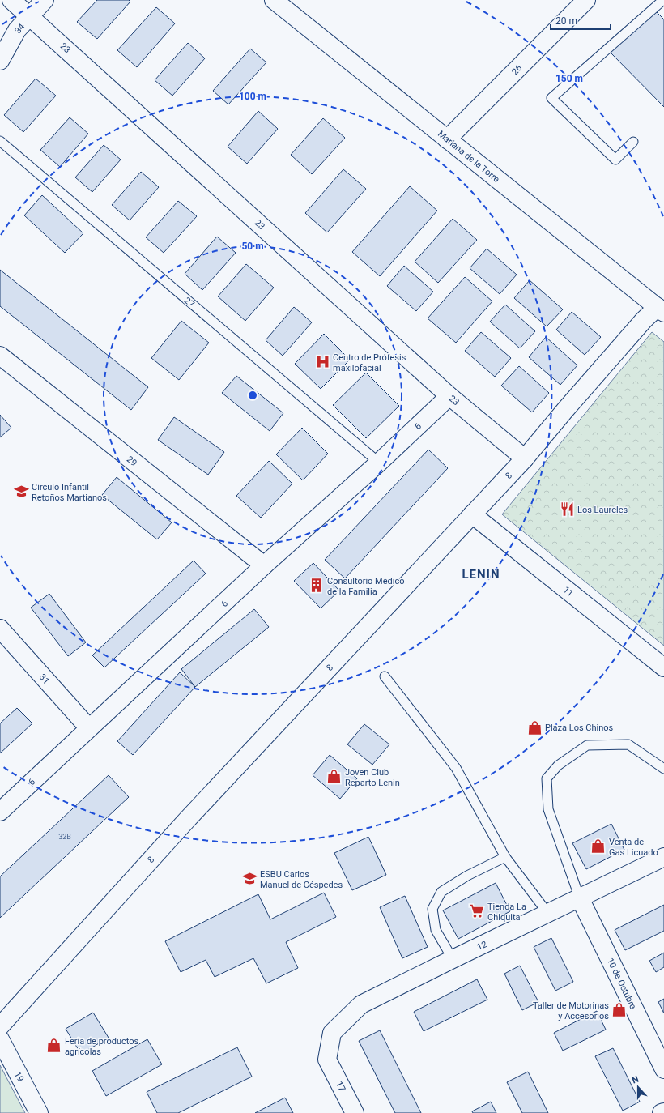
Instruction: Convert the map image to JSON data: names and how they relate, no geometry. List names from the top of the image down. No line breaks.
{"streets":{"street":["34","23","26","Mariana de la Torre","6","29","8","11","31","12","10 de Octubre","19","17"],"lane":["27"]},"crossings":[["34","23"],["23","6"],["23","8"],["26","Mariana de la Torre"],["Mariana de la Torre","8"],["27","6"],["6","29"],["6","31"],["8","11"],["12","10 de Octubre"],["12","17"]],"districts":["LENIN"],"places":{"hospital":["Centro de Prótesis maxilofacial"],"school or university":["Círculo Infantil Retoños Martianos","ESBU Carlos Manuel de Céspedes"],"restaurant":["Los Laureles"],"building":["Consultorio Médico de la Familia"],"shop":["Plaza Los Chinos","Joven Club Reparto Lenin","Venta de Gas Licuado","Taller de Motorinas y Accesorios","Feria de productos agrícolas"],"supermarket":["Tienda La Chiquita"]},"house_numbers":["32B"],"scale_bar":"20 m","north":"top","rings":["150 m","100 m","50 m"]}
